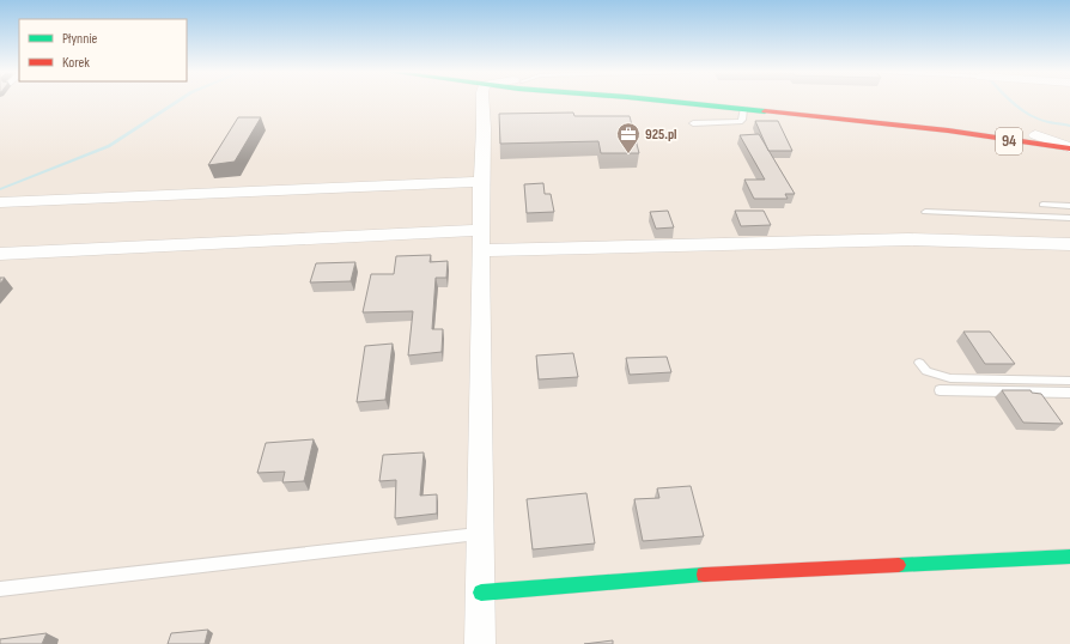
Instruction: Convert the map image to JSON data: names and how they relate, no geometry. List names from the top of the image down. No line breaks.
{"streets":{"main road":["94"]},"places":{"office":["925.pl"]},"legend":["Płynnie","Korek"]}
